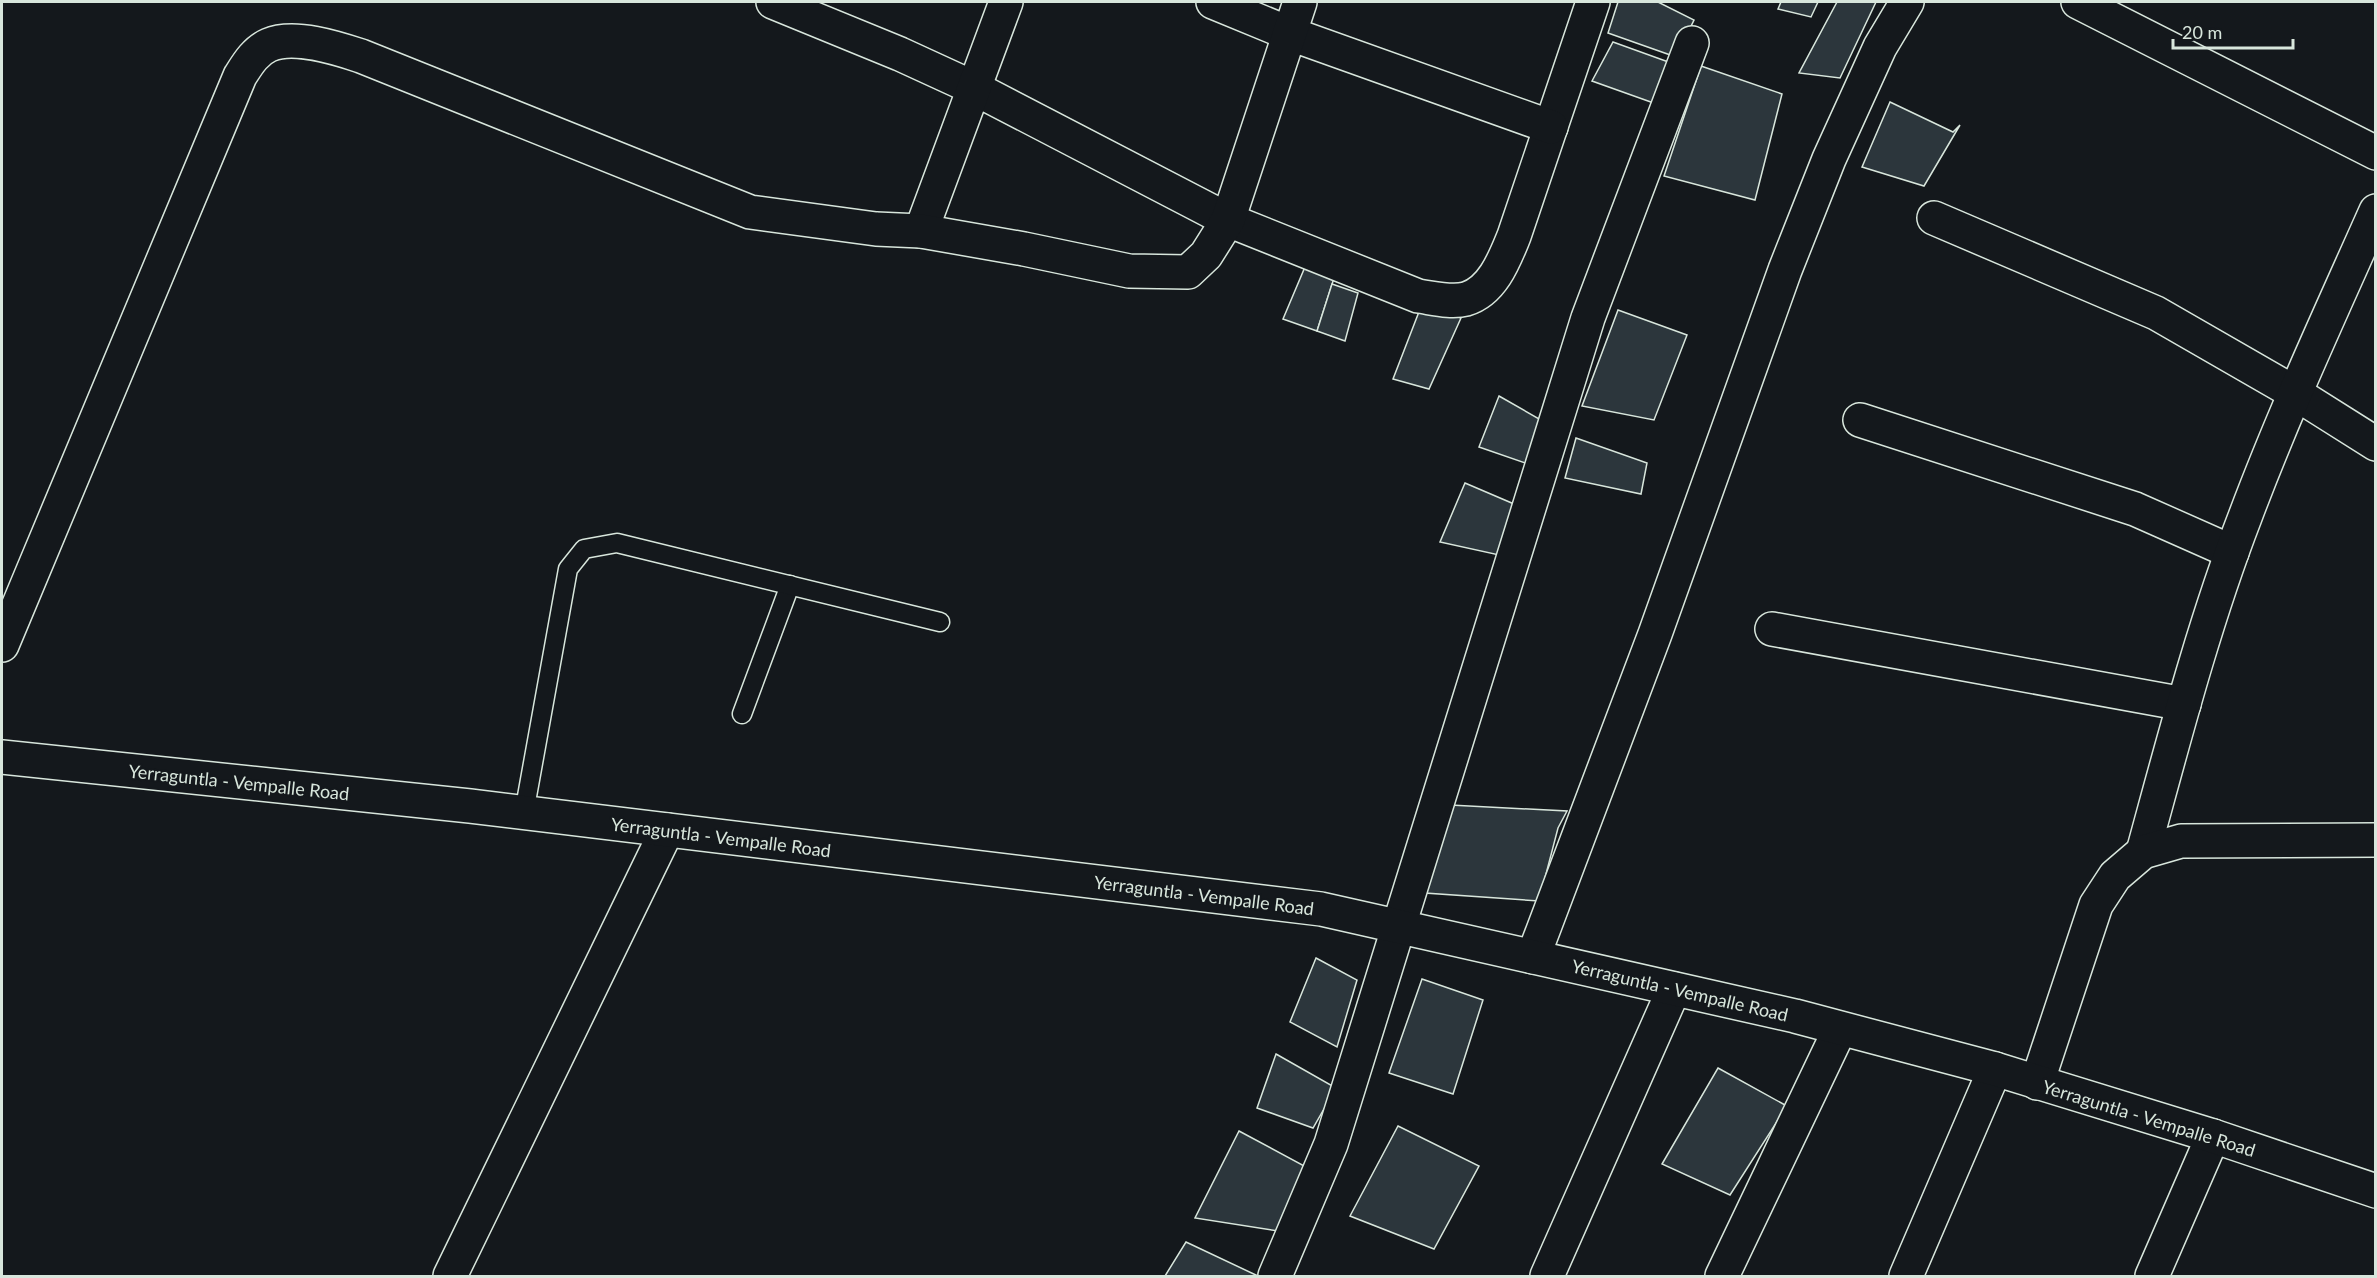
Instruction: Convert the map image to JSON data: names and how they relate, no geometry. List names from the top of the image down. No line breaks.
{"streets":{"main road":["Yerraguntla - Vempalle Road"]},"scale_bar":"20 m"}
